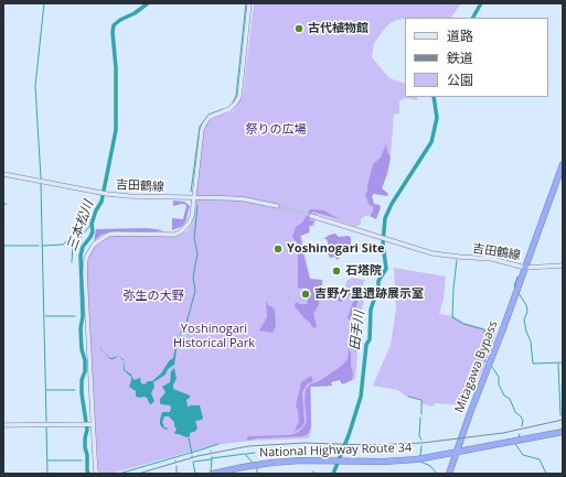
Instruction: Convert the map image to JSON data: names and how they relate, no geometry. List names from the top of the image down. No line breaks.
{"streets":{"highway":["Mitagawa Bypass","National Highway Route 34"],"street":["吉田鶴線"]},"crossings":[["吉田鶴線","Mitagawa Bypass"],["Mitagawa Bypass","National Highway Route 34"]],"water":["三本松川","田手川"],"parks":["祭りの広場","弥生の大野","Yoshinogari Historical Park"],"places":["古代植物館","Yoshinogari Site","石塔院","吉野ケ里遺跡展示室"],"legend":["道路","鉄道","公園"]}
